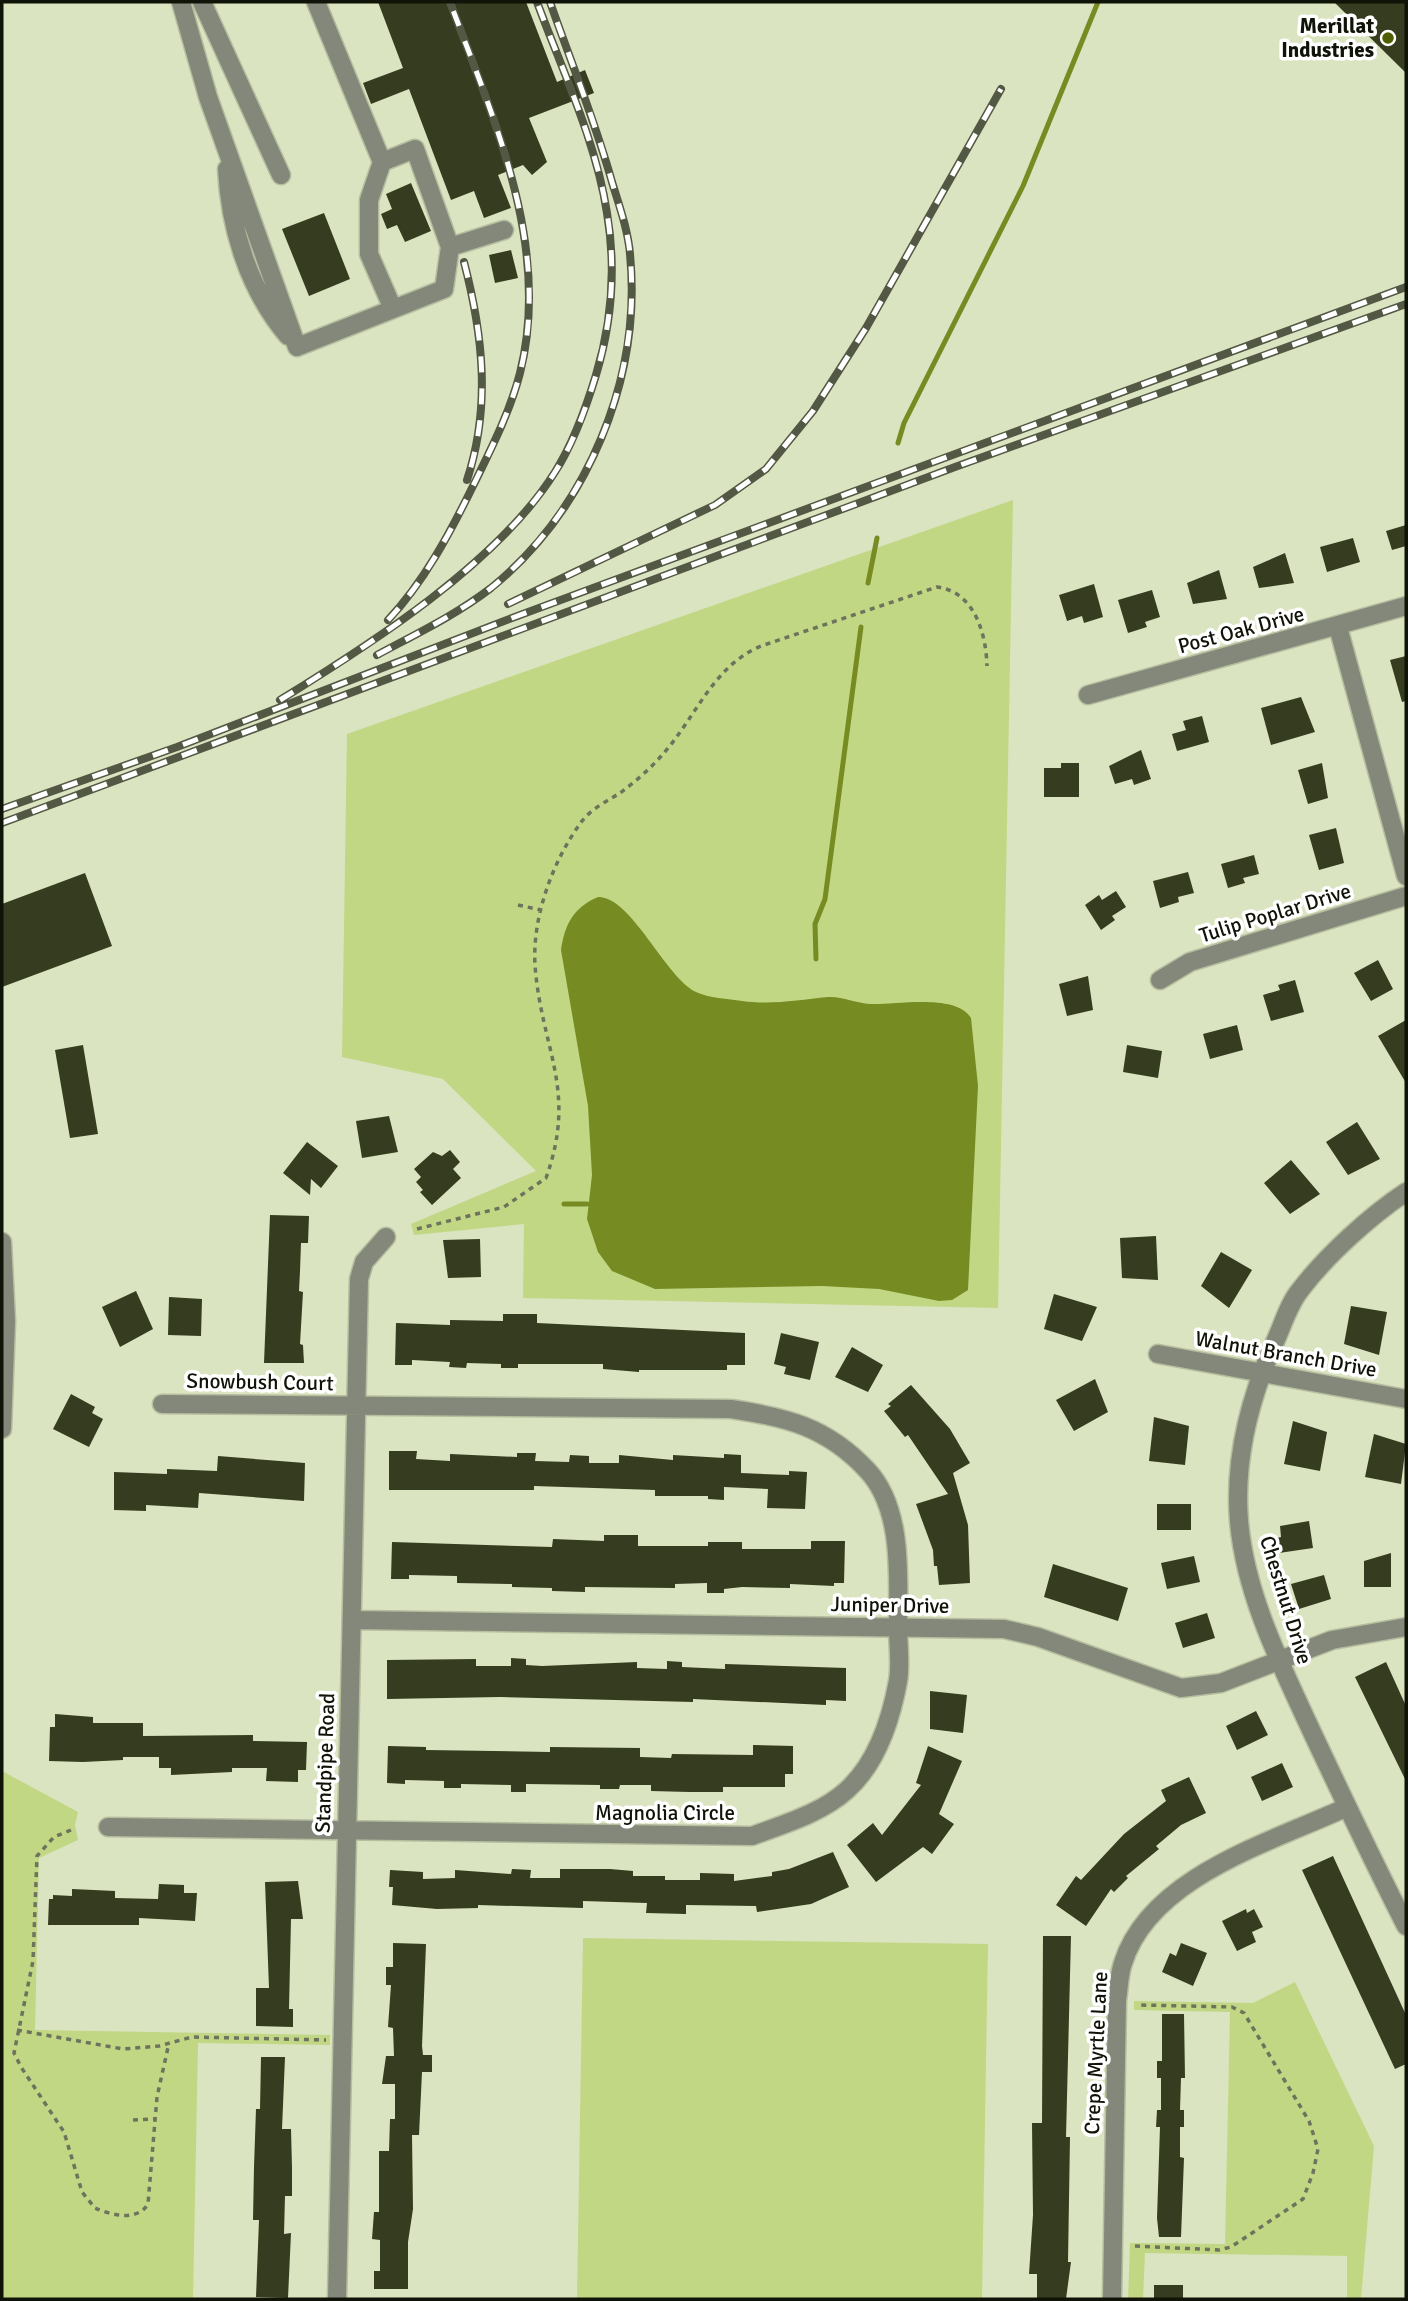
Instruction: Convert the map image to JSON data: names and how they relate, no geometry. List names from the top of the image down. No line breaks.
{"streets":{"street":["Post Oak Drive","Tulip Poplar Drive","Walnut Branch Drive","Snowbush Court","Chestnut Drive","Juniper Drive","Standpipe Road","Magnolia Circle","Crepe Myrtle Lane"]},"crossings":[["Walnut Branch Drive","Chestnut Drive"],["Snowbush Court","Standpipe Road"],["Snowbush Court","Magnolia Circle"],["Chestnut Drive","Juniper Drive"],["Chestnut Drive","Crepe Myrtle Lane"],["Juniper Drive","Standpipe Road"],["Juniper Drive","Magnolia Circle"],["Standpipe Road","Magnolia Circle"]],"places":["Merillat Industries"]}
